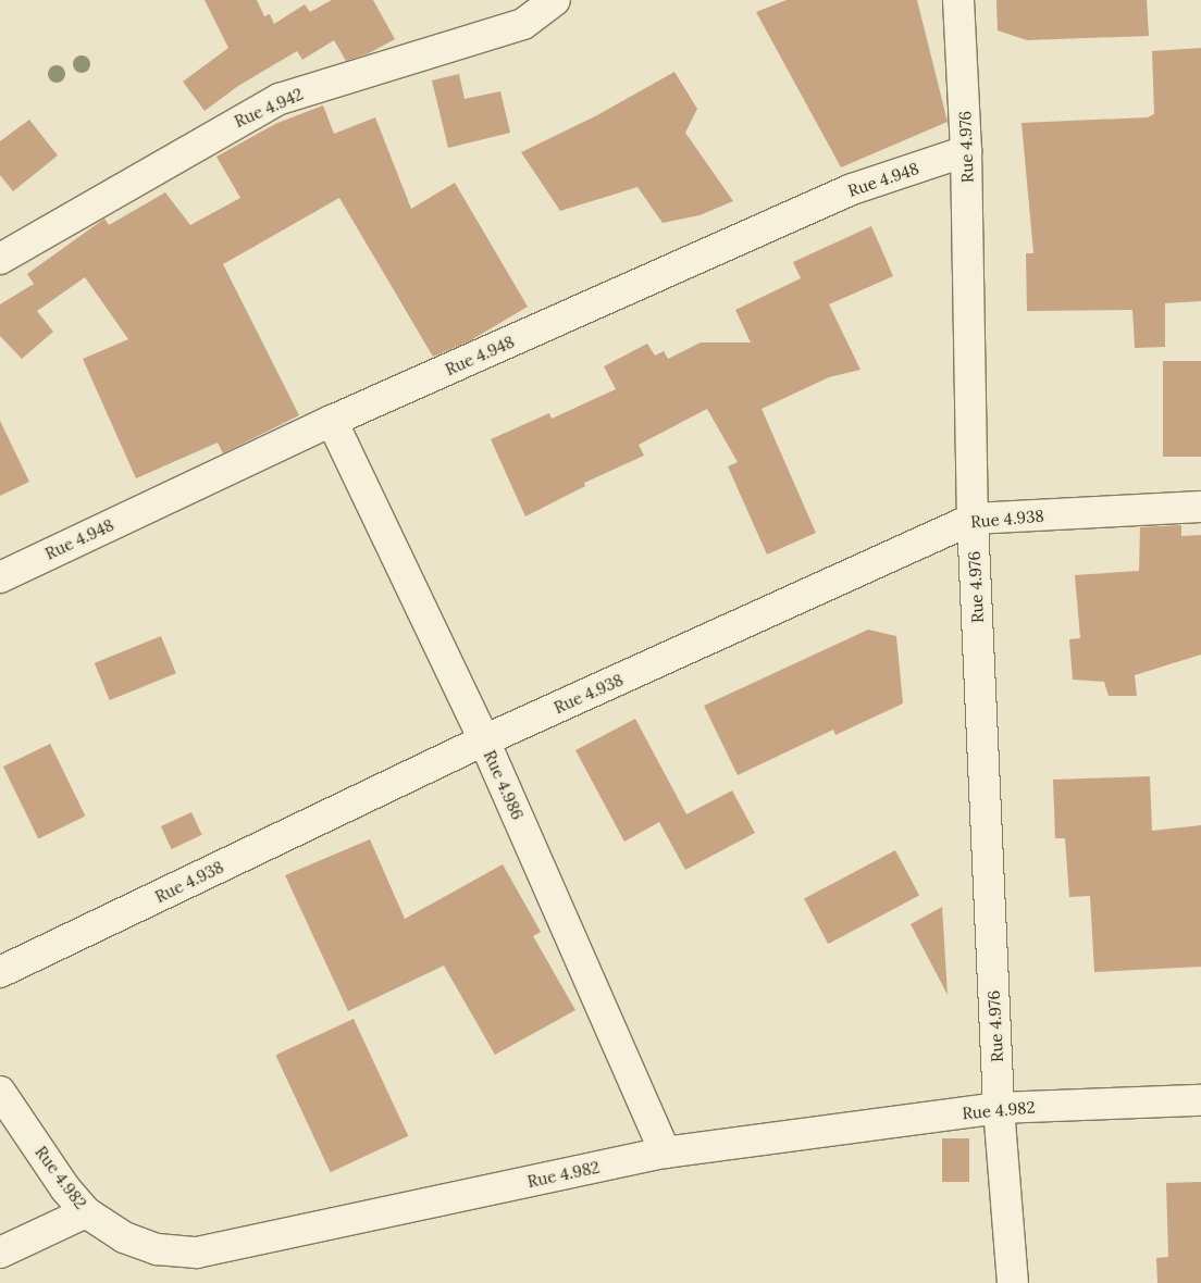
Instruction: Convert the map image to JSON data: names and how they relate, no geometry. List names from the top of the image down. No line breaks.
{"streets":{"street":["Rue 4.942","Rue 4.976","Rue 4.948","Rue 4.938","Rue 4.986","Rue 4.982"]},"crossings":[["Rue 4.976","Rue 4.948"],["Rue 4.976","Rue 4.938"],["Rue 4.976","Rue 4.982"],["Rue 4.948","Rue 4.986"],["Rue 4.938","Rue 4.986"],["Rue 4.986","Rue 4.982"]]}
